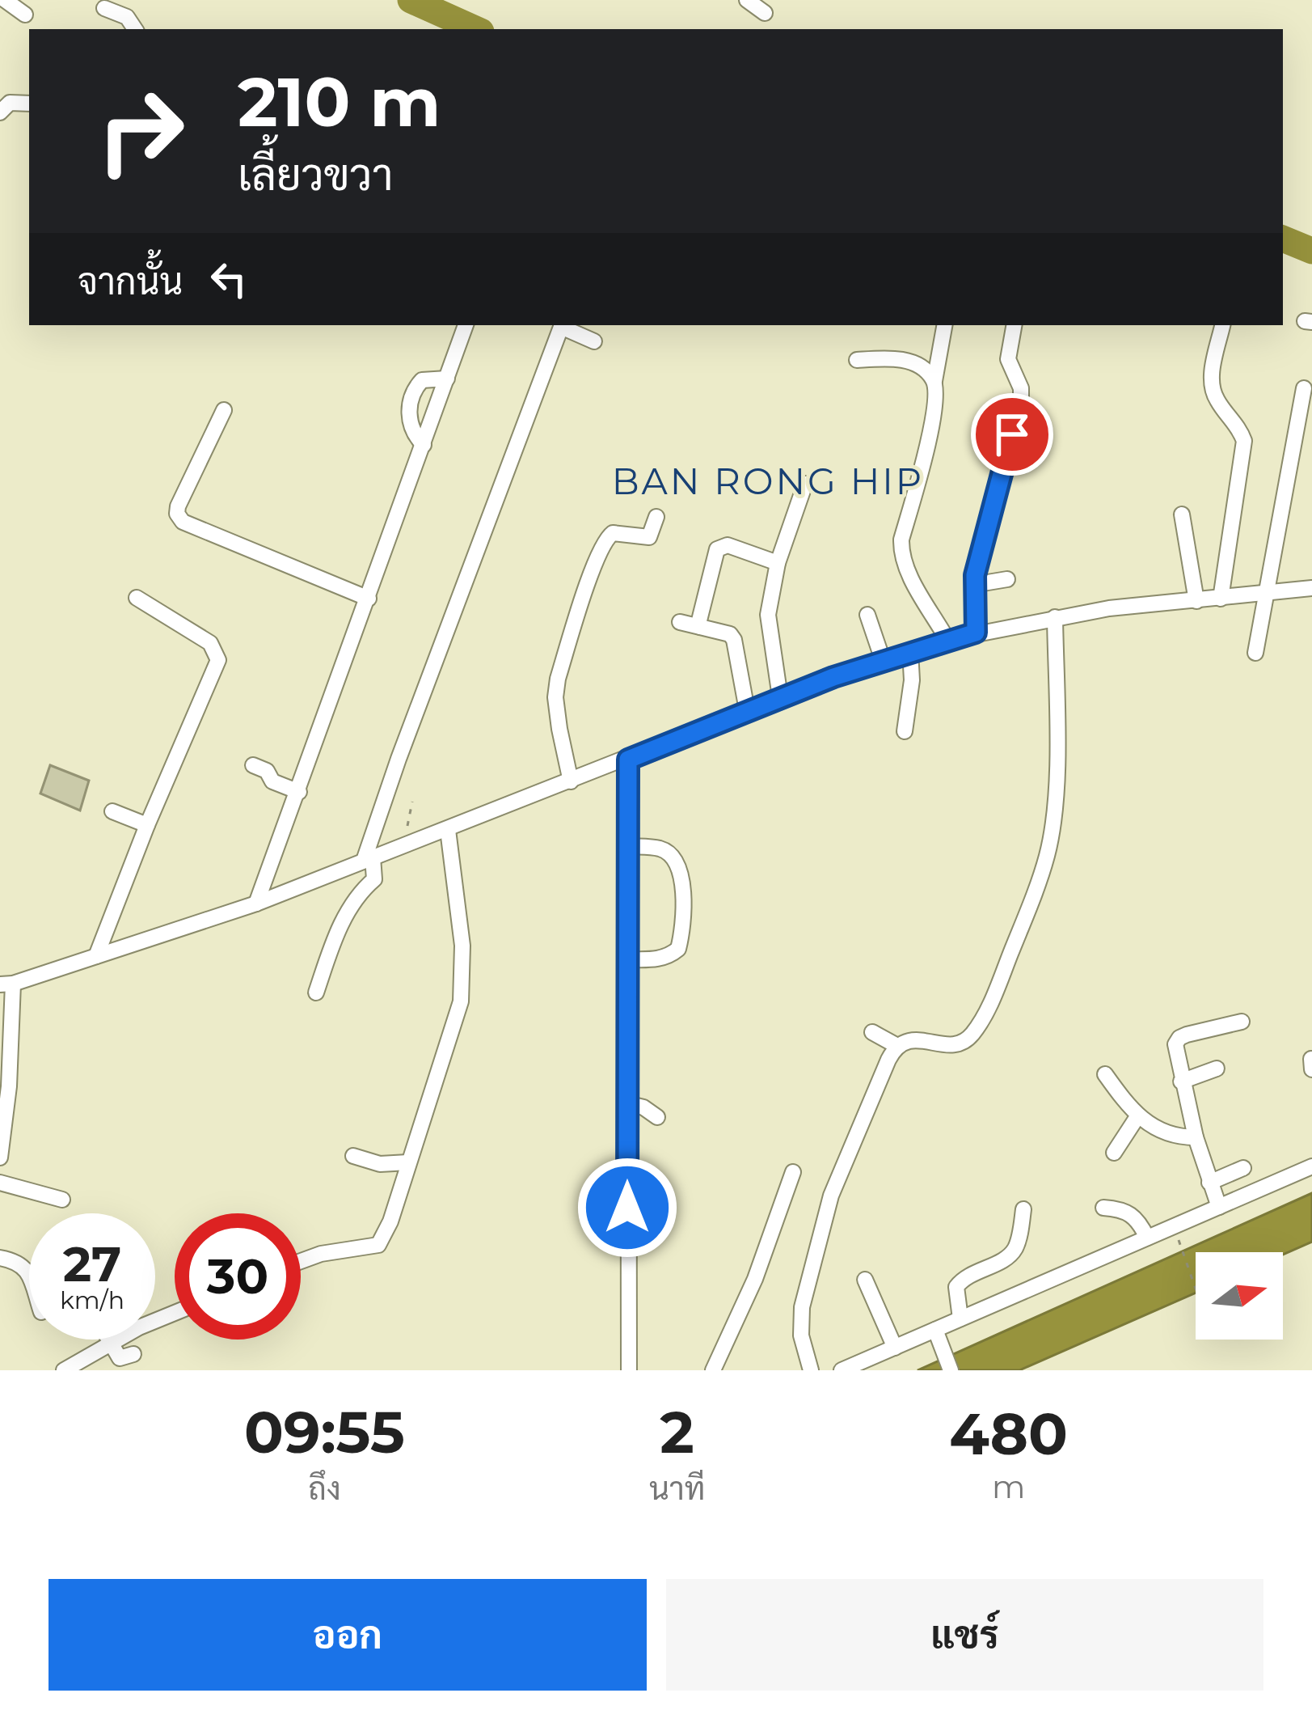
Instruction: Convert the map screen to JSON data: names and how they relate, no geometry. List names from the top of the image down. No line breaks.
{"districts":["BAN RONG HIP"],"north":"right","page":{"turn":["210 m","เลี้ยวขวา"],"then":"จากนั้น","speed":"27 km/h","limit":"30","eta":["09:55","ถึง","2","นาที","480","m"],"buttons":["ออก","แชร์"]}}
